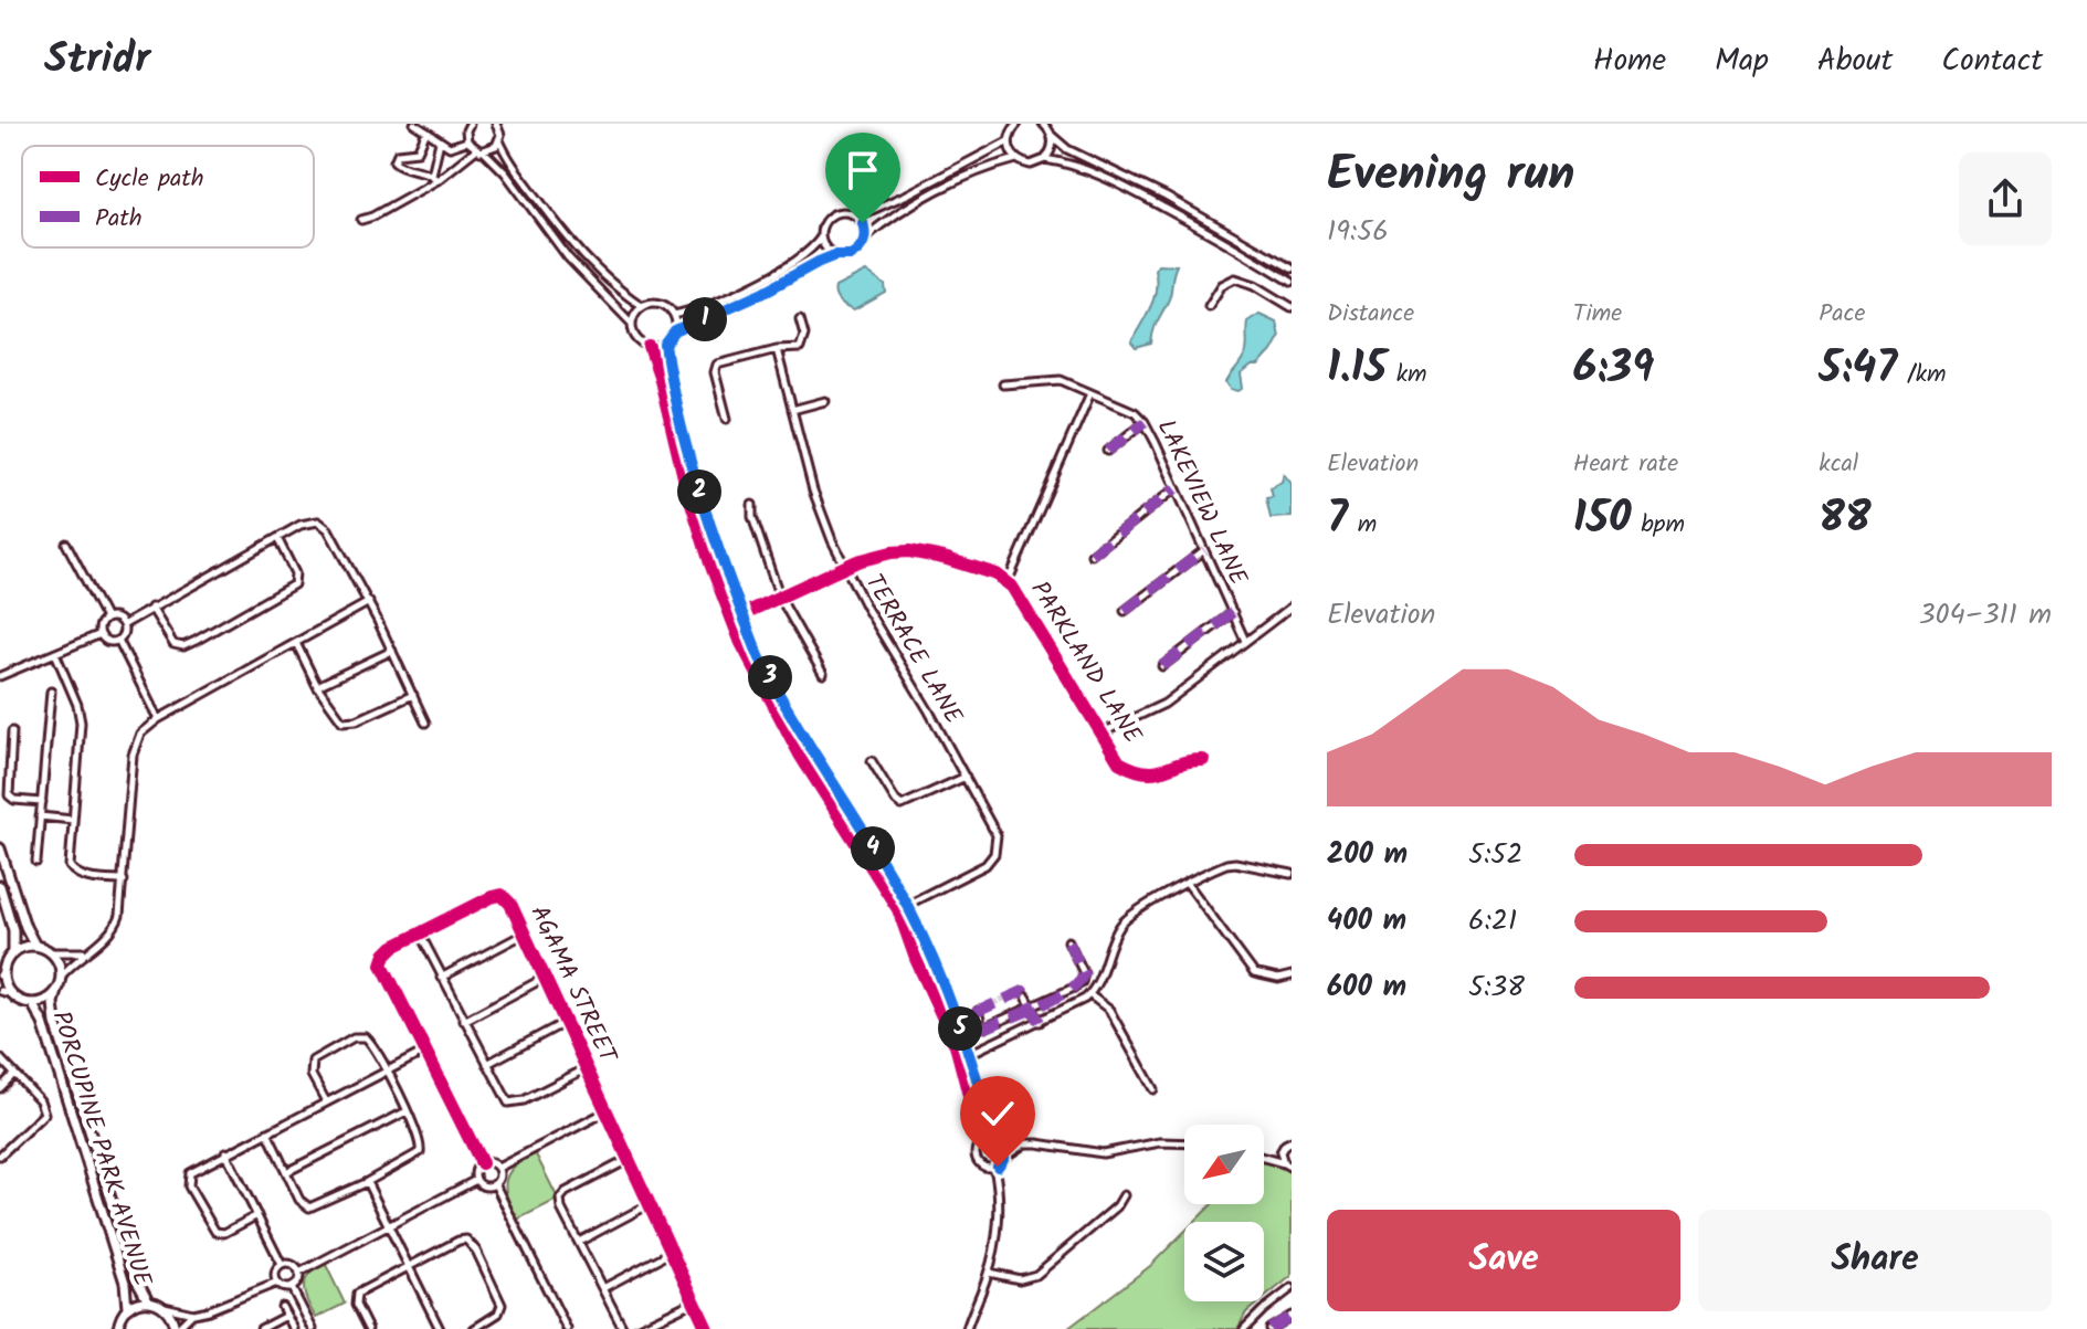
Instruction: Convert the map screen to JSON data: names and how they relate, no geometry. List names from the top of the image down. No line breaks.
{"streets":{"street":["LAKEVIEW LANE","TERRACE LANE","PARKLAND LANE","AGAMA STREET","PORCUPINE PARK AVENUE"]},"crossings":[["TERRACE LANE","PARKLAND LANE"]],"legend":["Cycle path","Path"],"north":"bottom left","page":{"header":"Stridr","nav":["Home","Map","About","Contact"],"heading":["Evening run","19:56"],"stats":[["Distance","1.15 km"],["Time","6:39"],["Pace","5:47 /km"],["Elevation","7 m"],["Heart rate","150 bpm"],["kcal","88"]],"pins":["1","2","3","4","5"],"chart":["Elevation","304–311 m"],"list":[{"name":"200 m","note":"5:52"},{"name":"400 m","note":"6:21"},{"name":"600 m","note":"5:38"}],"buttons":["Save","Share"]}}
